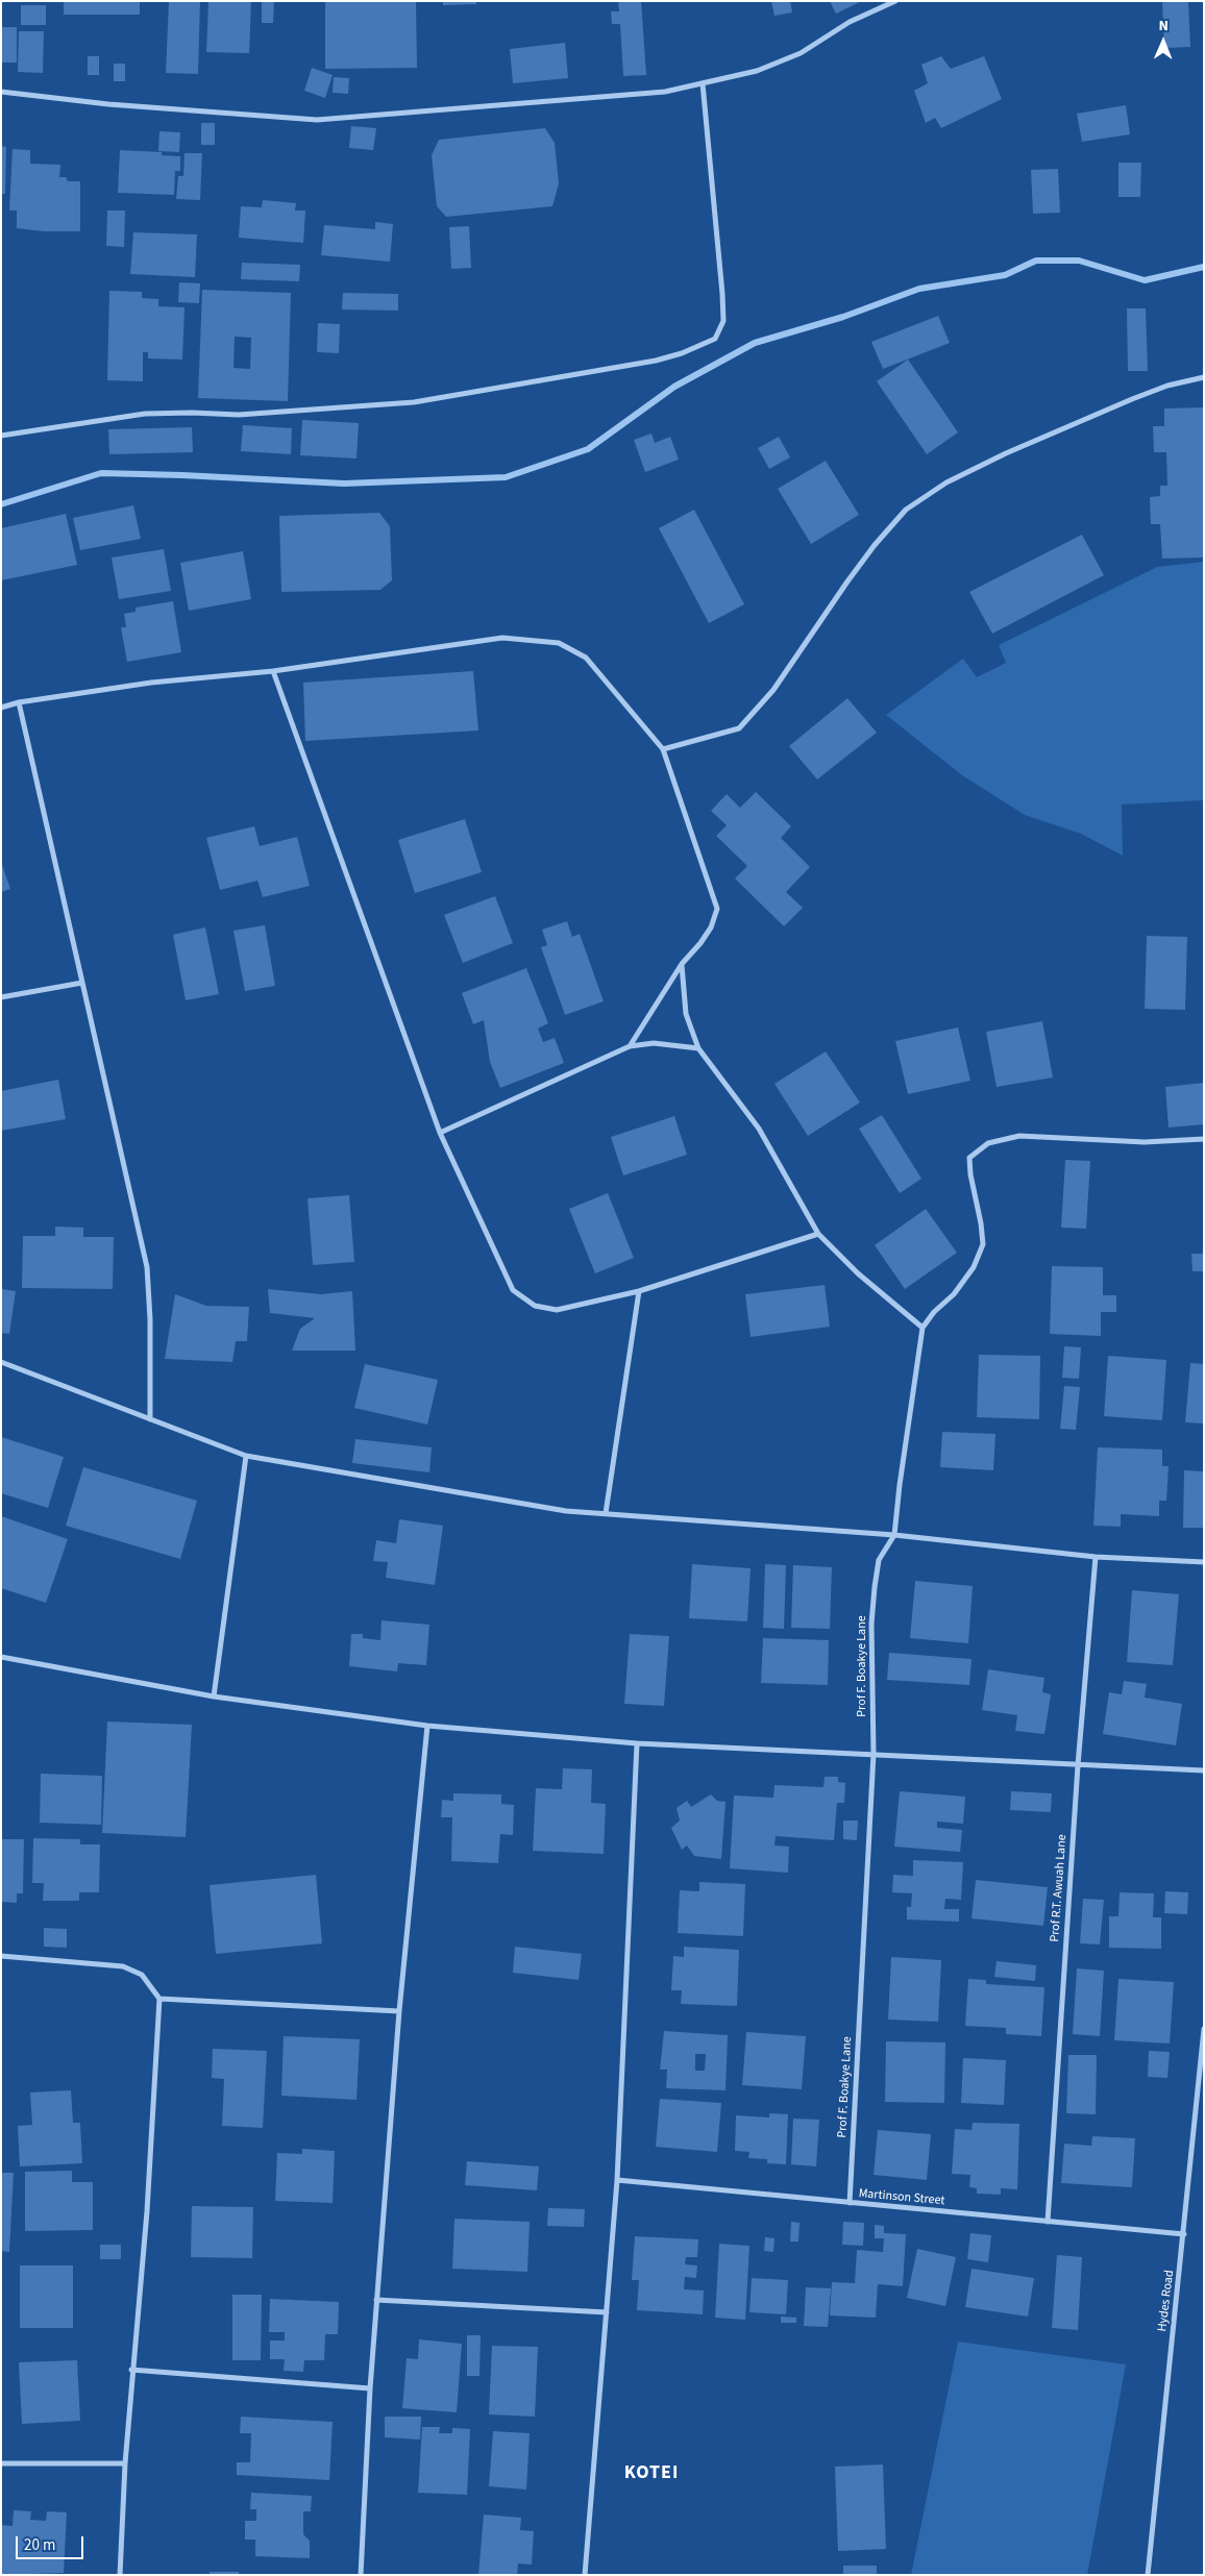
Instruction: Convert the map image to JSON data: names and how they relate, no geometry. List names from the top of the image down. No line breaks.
{"streets":{"street":["Prof F. Boakye Lane","Prof R.T. Awuah Lane","Martinson Street","Hydes Road"]},"crossings":[["Prof F. Boakye Lane","Martinson Street"],["Prof R.T. Awuah Lane","Martinson Street"],["Martinson Street","Hydes Road"]],"districts":["KOTEI"],"scale_bar":"20 m","north":"top"}
